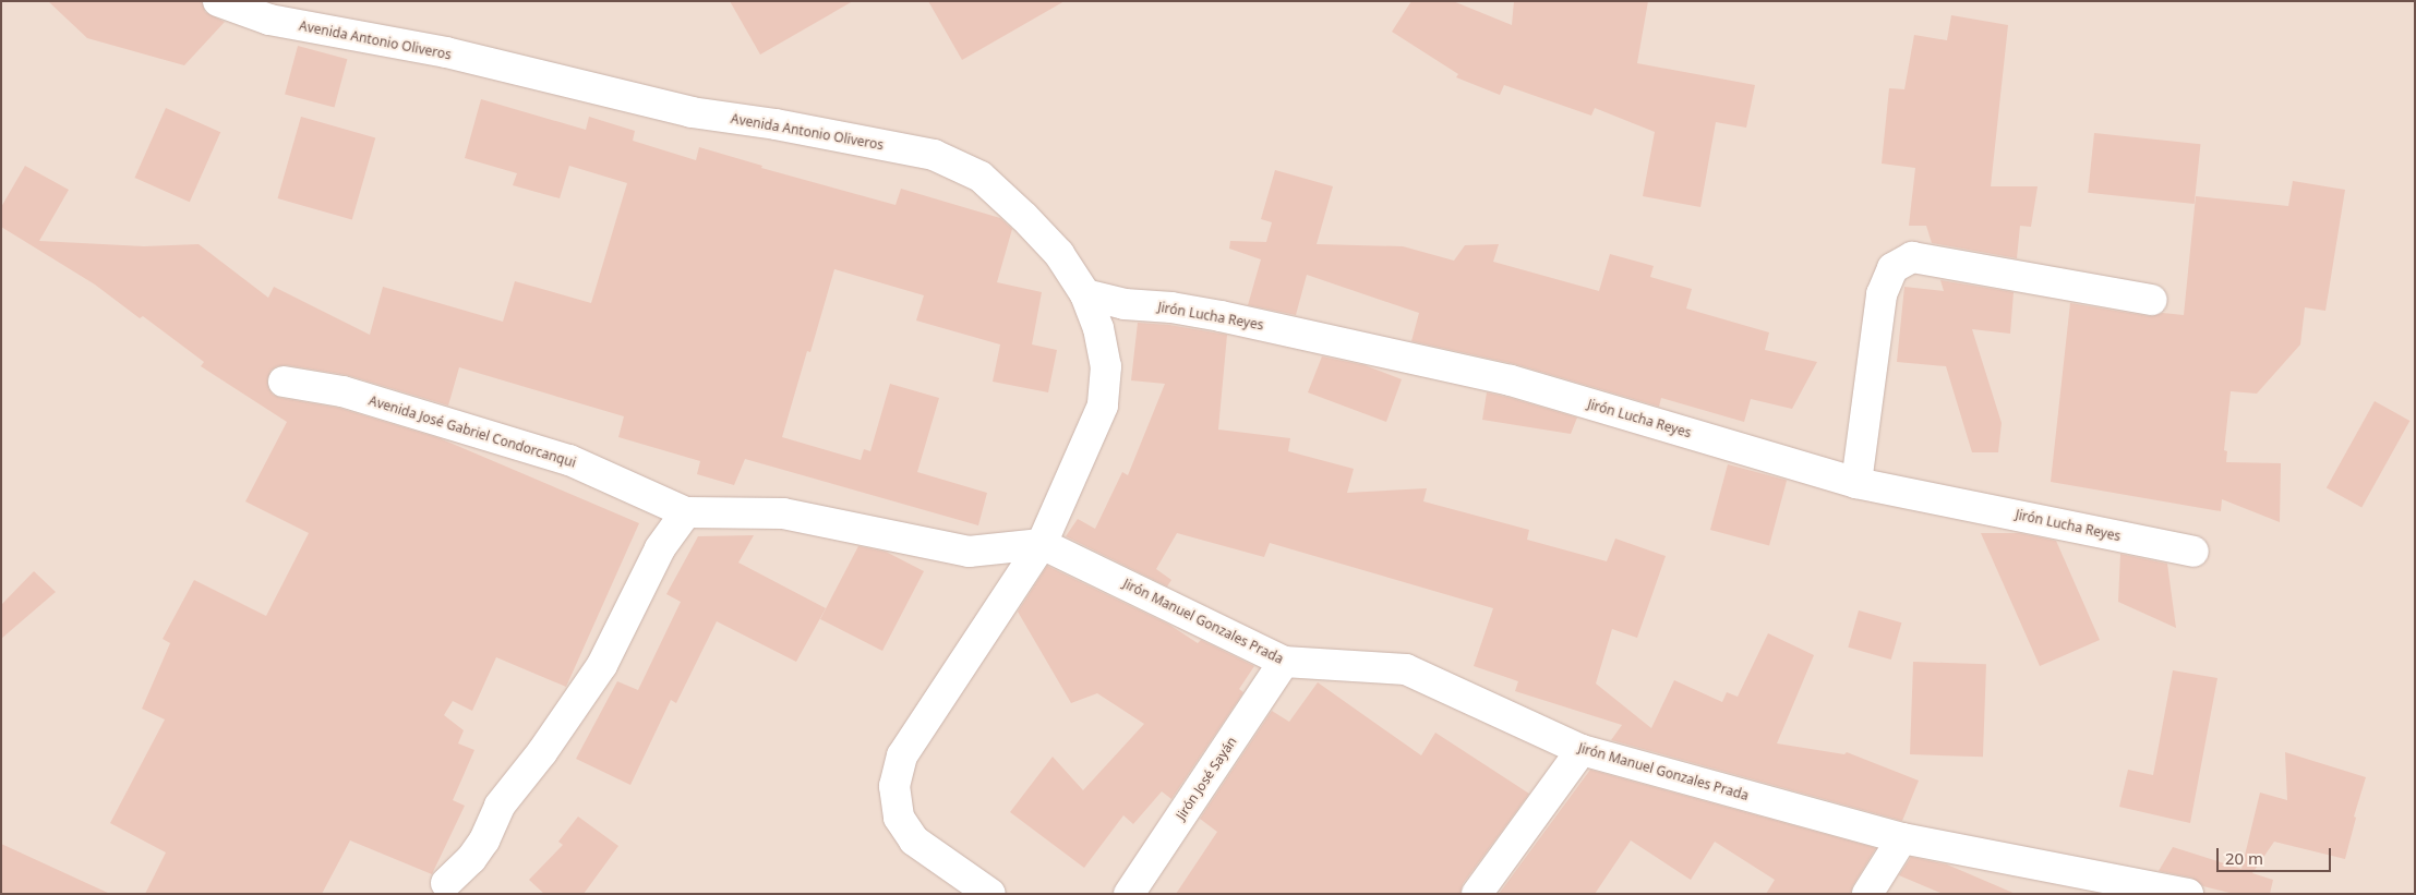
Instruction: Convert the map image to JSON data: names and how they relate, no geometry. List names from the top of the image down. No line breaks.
{"streets":{"street":["Avenida Antonio Oliveros","Jirón Lucha Reyes","Avenida José Gabriel Condorcanqui","Jirón Manuel Gonzales Prada","Jirón José Sayán"]},"crossings":[["Avenida Antonio Oliveros","Jirón Lucha Reyes"],["Avenida Antonio Oliveros","Avenida José Gabriel Condorcanqui"],["Avenida Antonio Oliveros","Jirón Manuel Gonzales Prada"],["Avenida José Gabriel Condorcanqui","Jirón Manuel Gonzales Prada"],["Jirón Manuel Gonzales Prada","Jirón José Sayán"]],"scale_bar":"20 m"}
